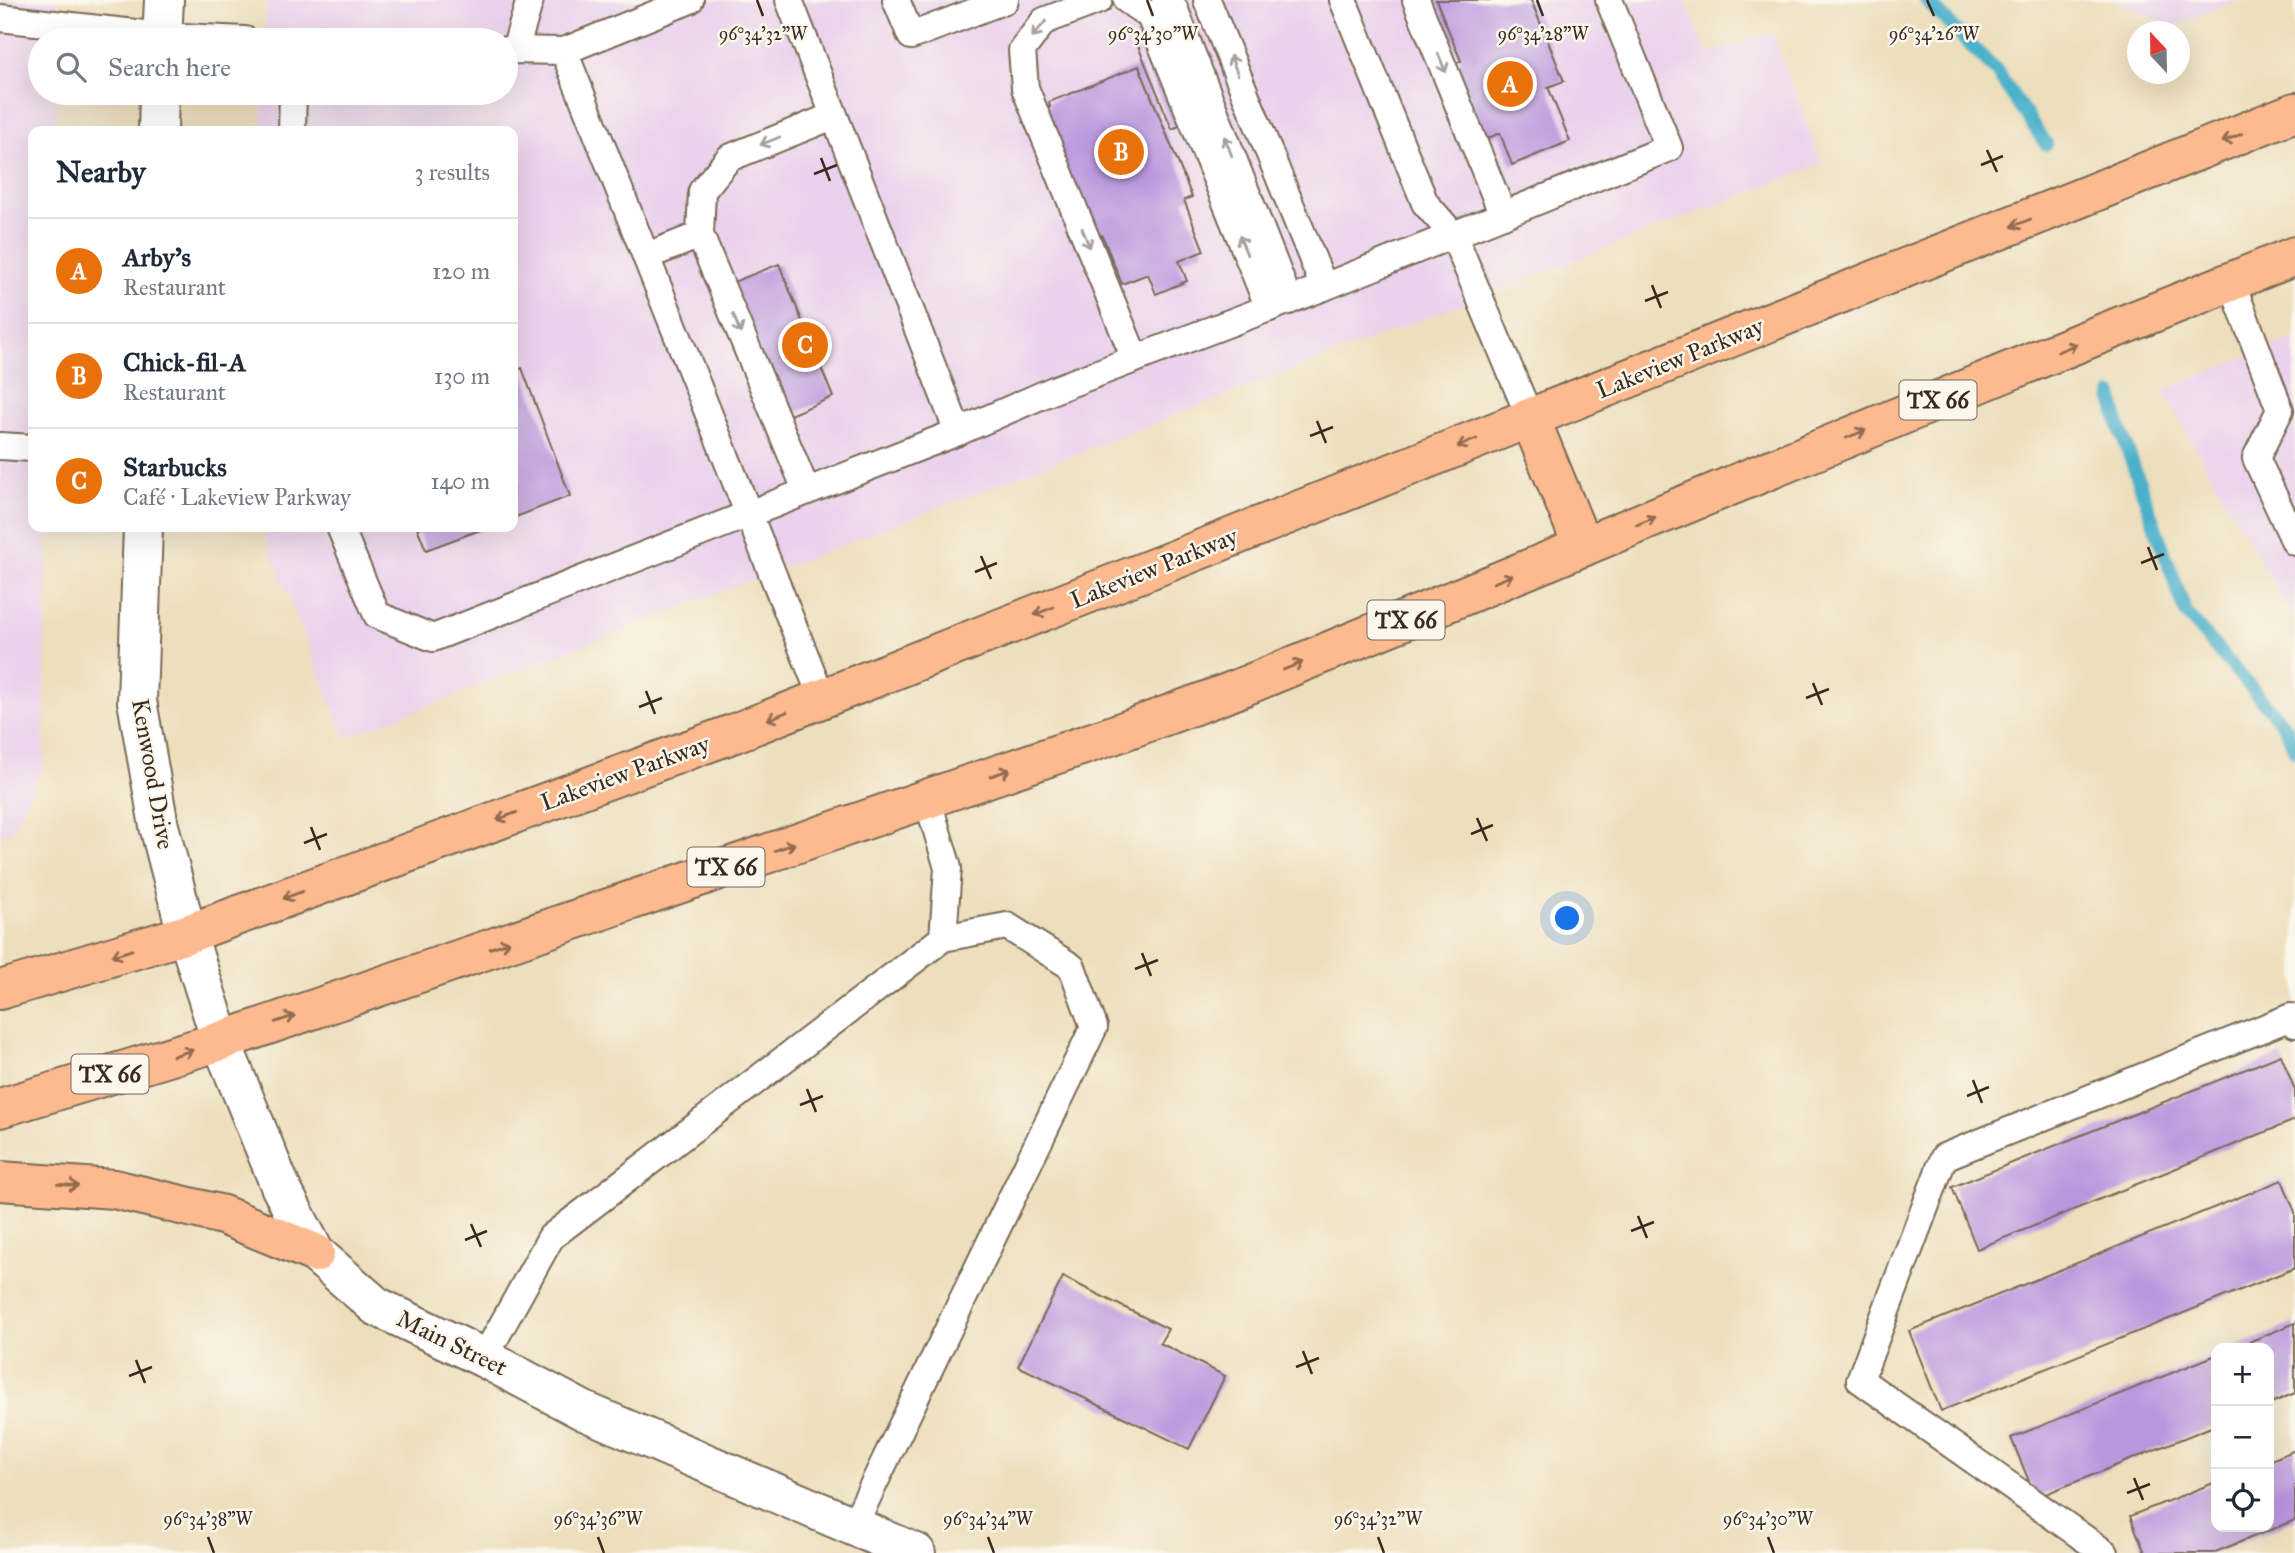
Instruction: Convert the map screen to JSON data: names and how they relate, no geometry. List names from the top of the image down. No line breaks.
{"streets":{"main road":["Lakeview Parkway","TX 66"],"street":["Kenwood Drive","Main Street"]},"crossings":[["Lakeview Parkway","Kenwood Drive"],["Lakeview Parkway","Main Street"],["TX 66","Main Street"],["Kenwood Drive","Main Street"]],"north":"top","page":{"search":"Search here","pins":["A","B","C"],"heading":["Nearby","3 results"],"list":[{"mark":"A","name":"Arby's","note":"Restaurant","value":"120 m"},{"mark":"B","name":"Chick-fil-A","note":"Restaurant","value":"130 m"},{"mark":"C","name":"Starbucks","note":"Café · Lakeview Parkway","value":"140 m"}],"map_buttons":["+","−"]},"coordinates":["96°34'32\"W","96°34'30\"W","96°34'28\"W","96°34'26\"W","96°34'38\"W","96°34'36\"W","96°34'34\"W"]}
